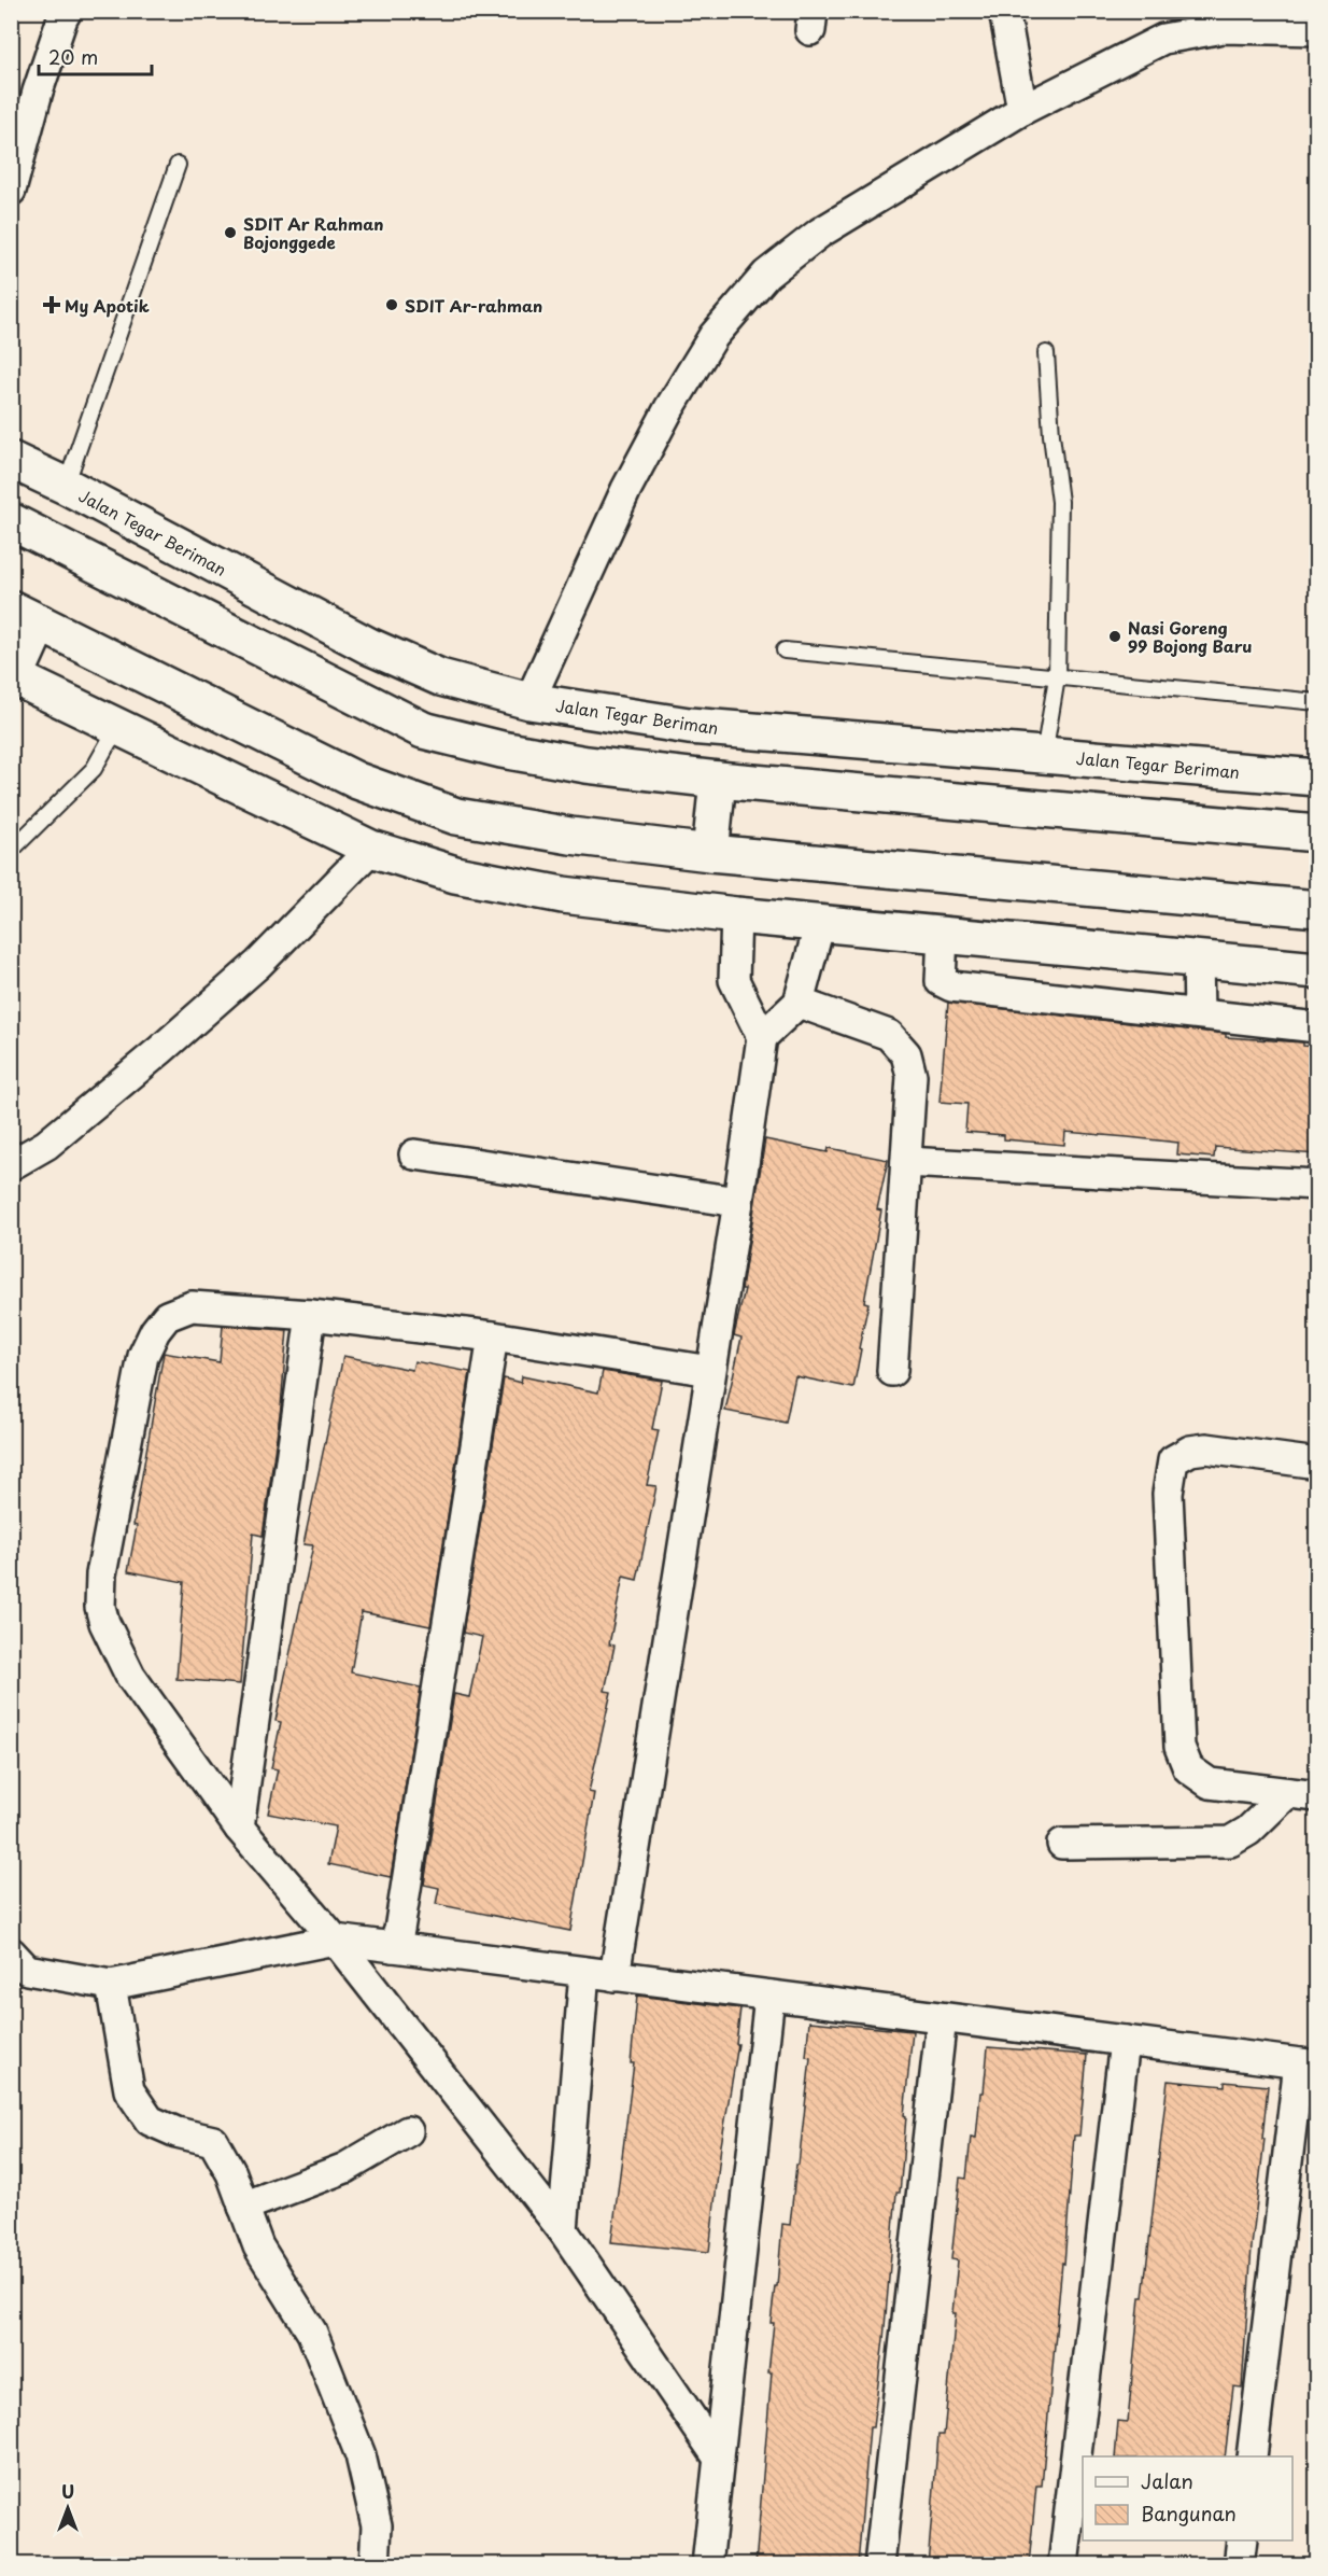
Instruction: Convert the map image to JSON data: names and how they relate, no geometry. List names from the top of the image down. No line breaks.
{"streets":{"main road":["Jalan Tegar Beriman"]},"places":{"other":["SDIT Ar Rahman Bojonggede","SDIT Ar-rahman","Nasi Goreng 99 Bojong Baru"],"health":["My Apotik"]},"legend":["Jalan","Bangunan"],"scale_bar":"20 m","north":"top"}
